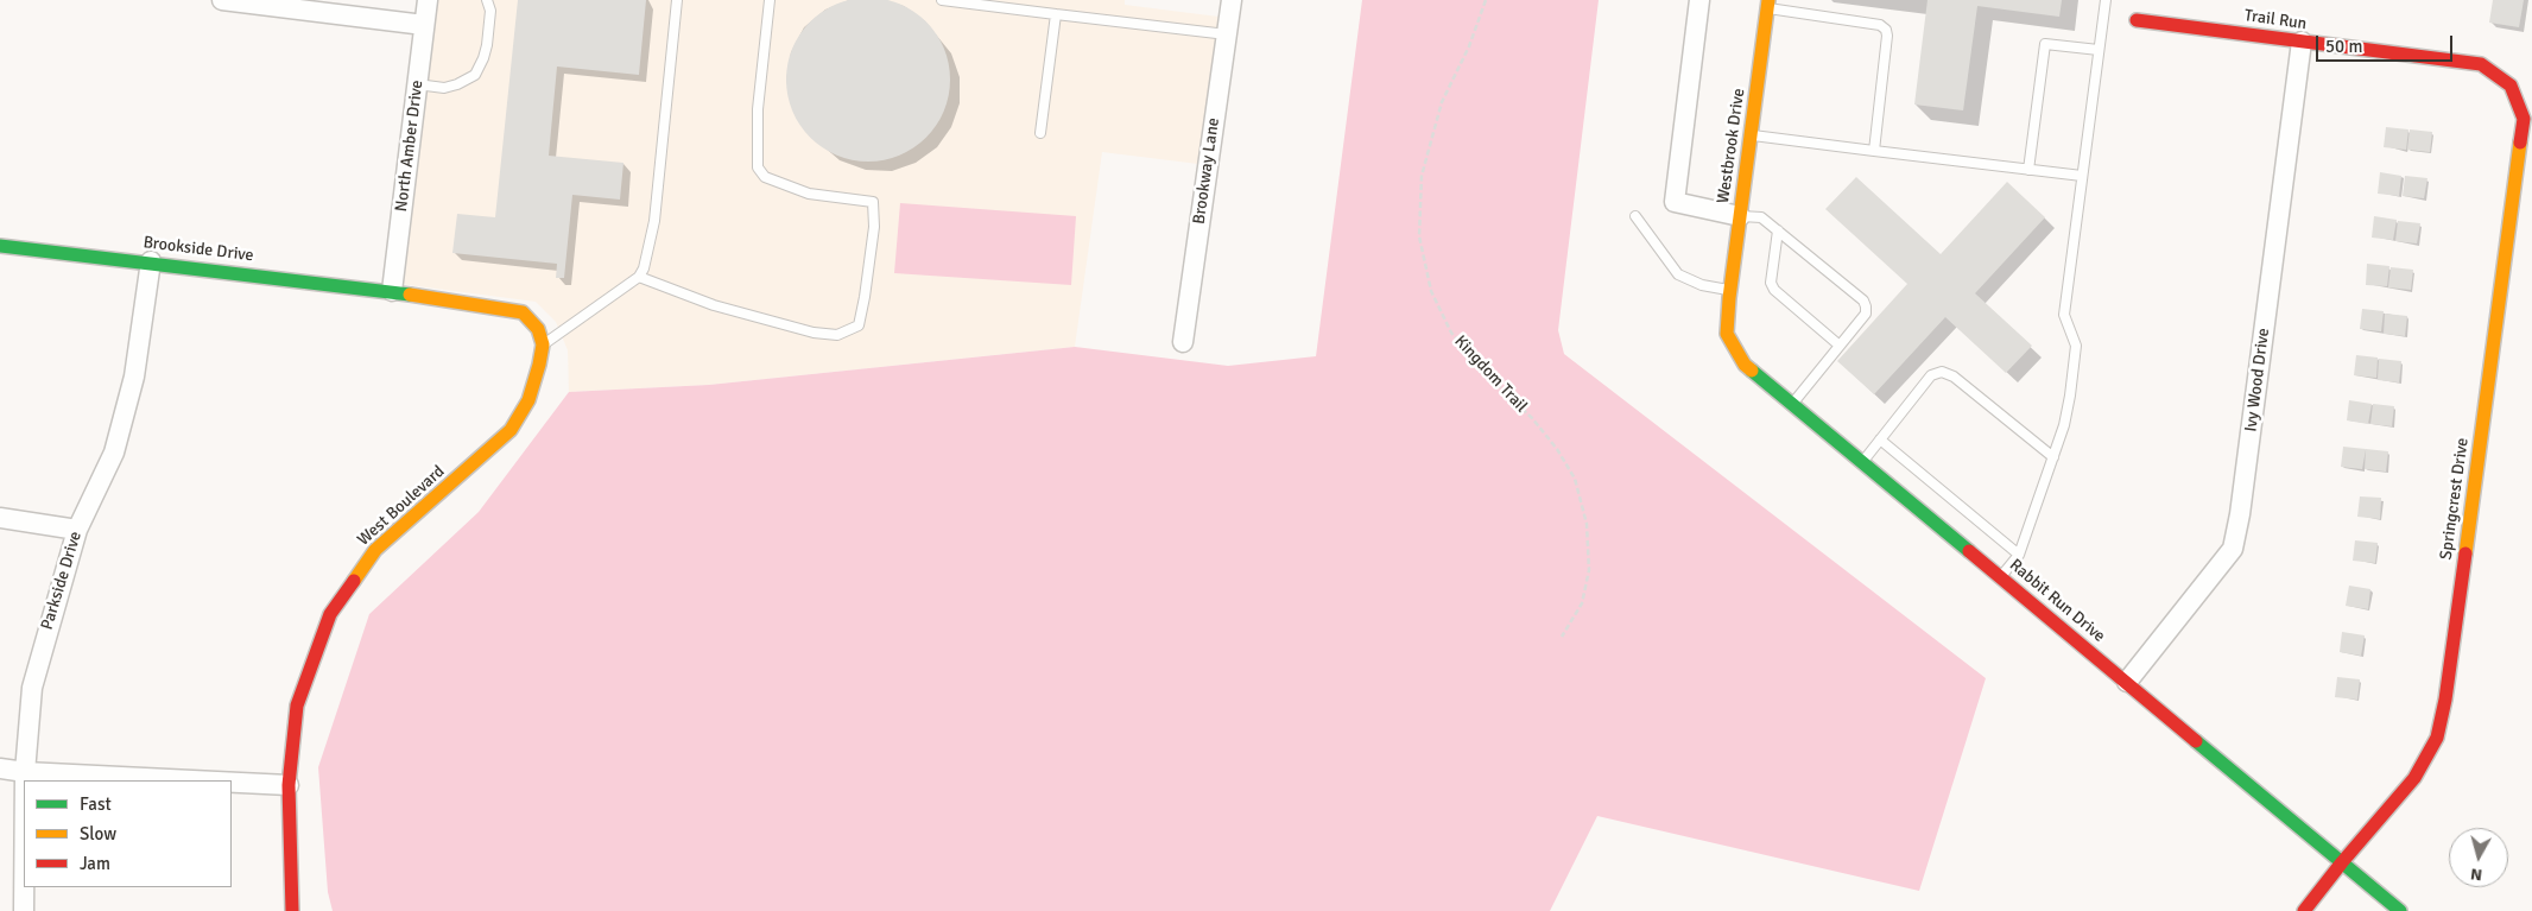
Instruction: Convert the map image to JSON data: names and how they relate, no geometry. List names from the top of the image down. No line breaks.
{"streets":{"street":["Trail Run","North Amber Drive","Westbrook Drive","Brookway Lane","Brookside Drive","Ivy Wood Drive","Springcrest Drive","West Boulevard","Parkside Drive","Rabbit Run Drive"],"path":["Kingdom Trail"]},"crossings":[["Trail Run","Ivy Wood Drive"],["Trail Run","Springcrest Drive"],["North Amber Drive","Brookside Drive"],["Westbrook Drive","Rabbit Run Drive"],["Brookside Drive","Parkside Drive"],["Ivy Wood Drive","Rabbit Run Drive"],["Springcrest Drive","Rabbit Run Drive"]],"legend":["Fast","Slow","Jam"],"scale_bar":"50 m","north":"bottom"}
